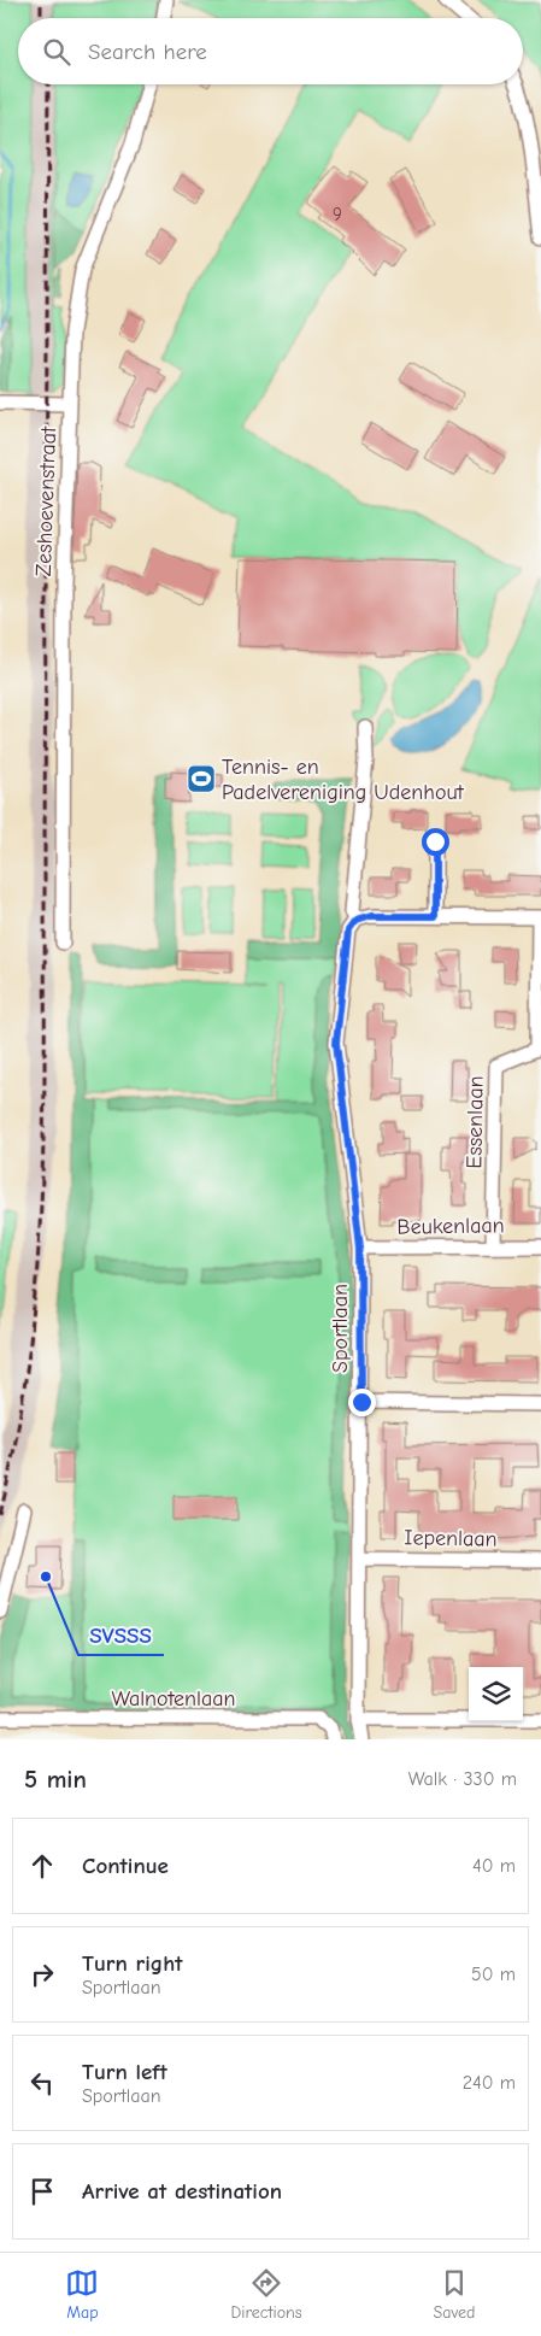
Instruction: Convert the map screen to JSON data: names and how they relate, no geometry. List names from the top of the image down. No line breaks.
{"streets":{"street":["Zeshoevenstraat","Essenlaan","Beukenlaan","Sportlaan","Iepenlaan","Walnotenlaan"]},"crossings":[["Essenlaan","Beukenlaan"],["Beukenlaan","Sportlaan"],["Sportlaan","Iepenlaan"]],"places":{"sports":["Tennis- en Padelvereniging Udenhout"],"other":["SVSSS"]},"house_numbers":["9"],"page":{"search":"Search here","heading":["5 min","Walk · 330 m"],"list":[["Continue","40 m"],["Turn right","Sportlaan","50 m"],["Turn left","Sportlaan","240 m"],"Arrive at destination"],"nav":["Map","Directions","Saved"]}}
